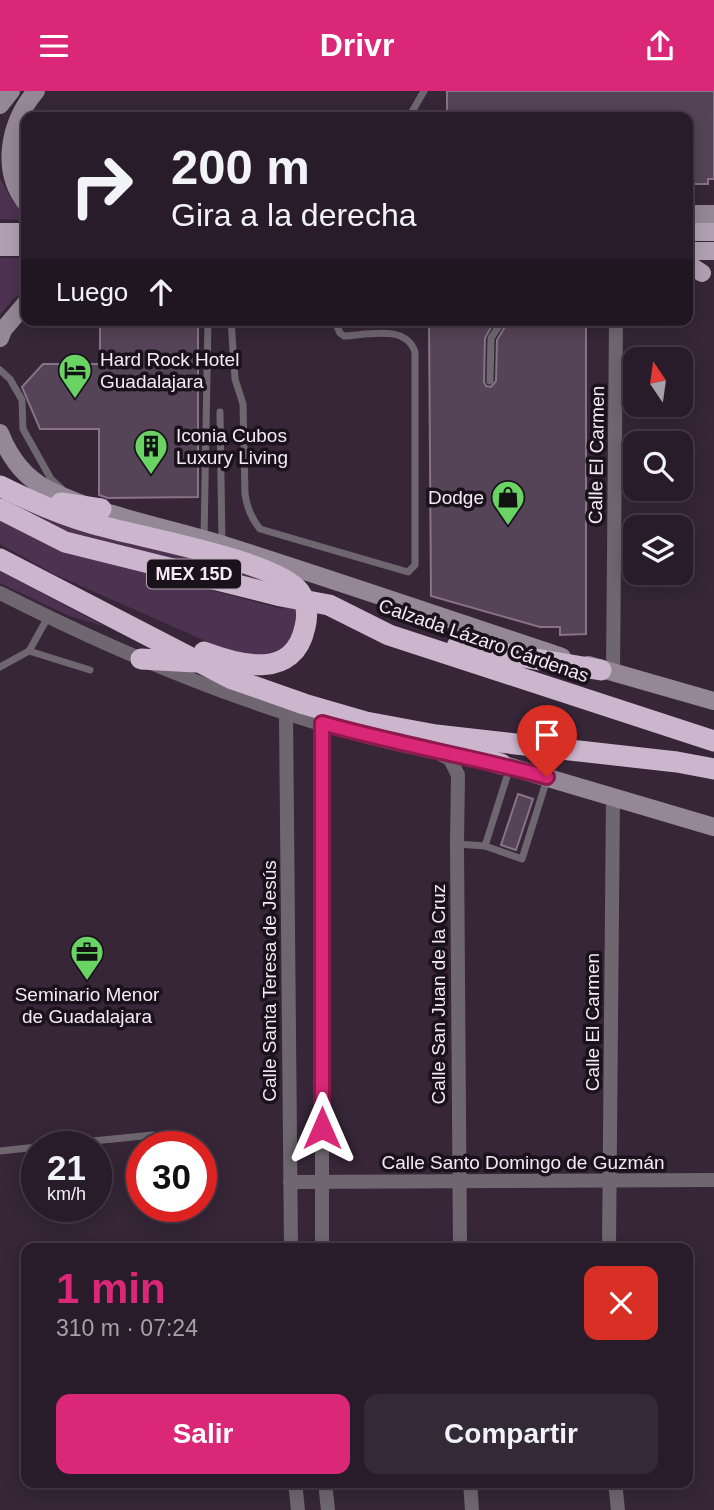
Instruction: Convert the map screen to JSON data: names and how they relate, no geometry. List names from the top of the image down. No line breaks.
{"streets":{"highway":["MEX 15D","Calzada Lázaro Cárdenas"],"street":["Calle El Carmen","Calle Santa Teresa de Jesús","Calle San Juan de la Cruz","Calle Santo Domingo de Guzmán"]},"crossings":[["Calle El Carmen","Calzada Lázaro Cárdenas"],["Calle El Carmen","Calle Santo Domingo de Guzmán"],["Calle Santa Teresa de Jesús","Calle Santo Domingo de Guzmán"],["Calle San Juan de la Cruz","Calle Santo Domingo de Guzmán"]],"places":{"hotel":["Hard Rock Hotel Guadalajara"],"building":["Iconia Cubos Luxury Living"],"shop":["Dodge"],"office":["Seminario Menor de Guadalajara"]},"north":"top","page":{"header":"Drivr","turn":["200 m","Gira a la derecha"],"then":"Luego","speed":"21 km/h","limit":"30","heading":["1 min","310 m · 07:24"],"buttons":["Salir","Compartir"]}}
